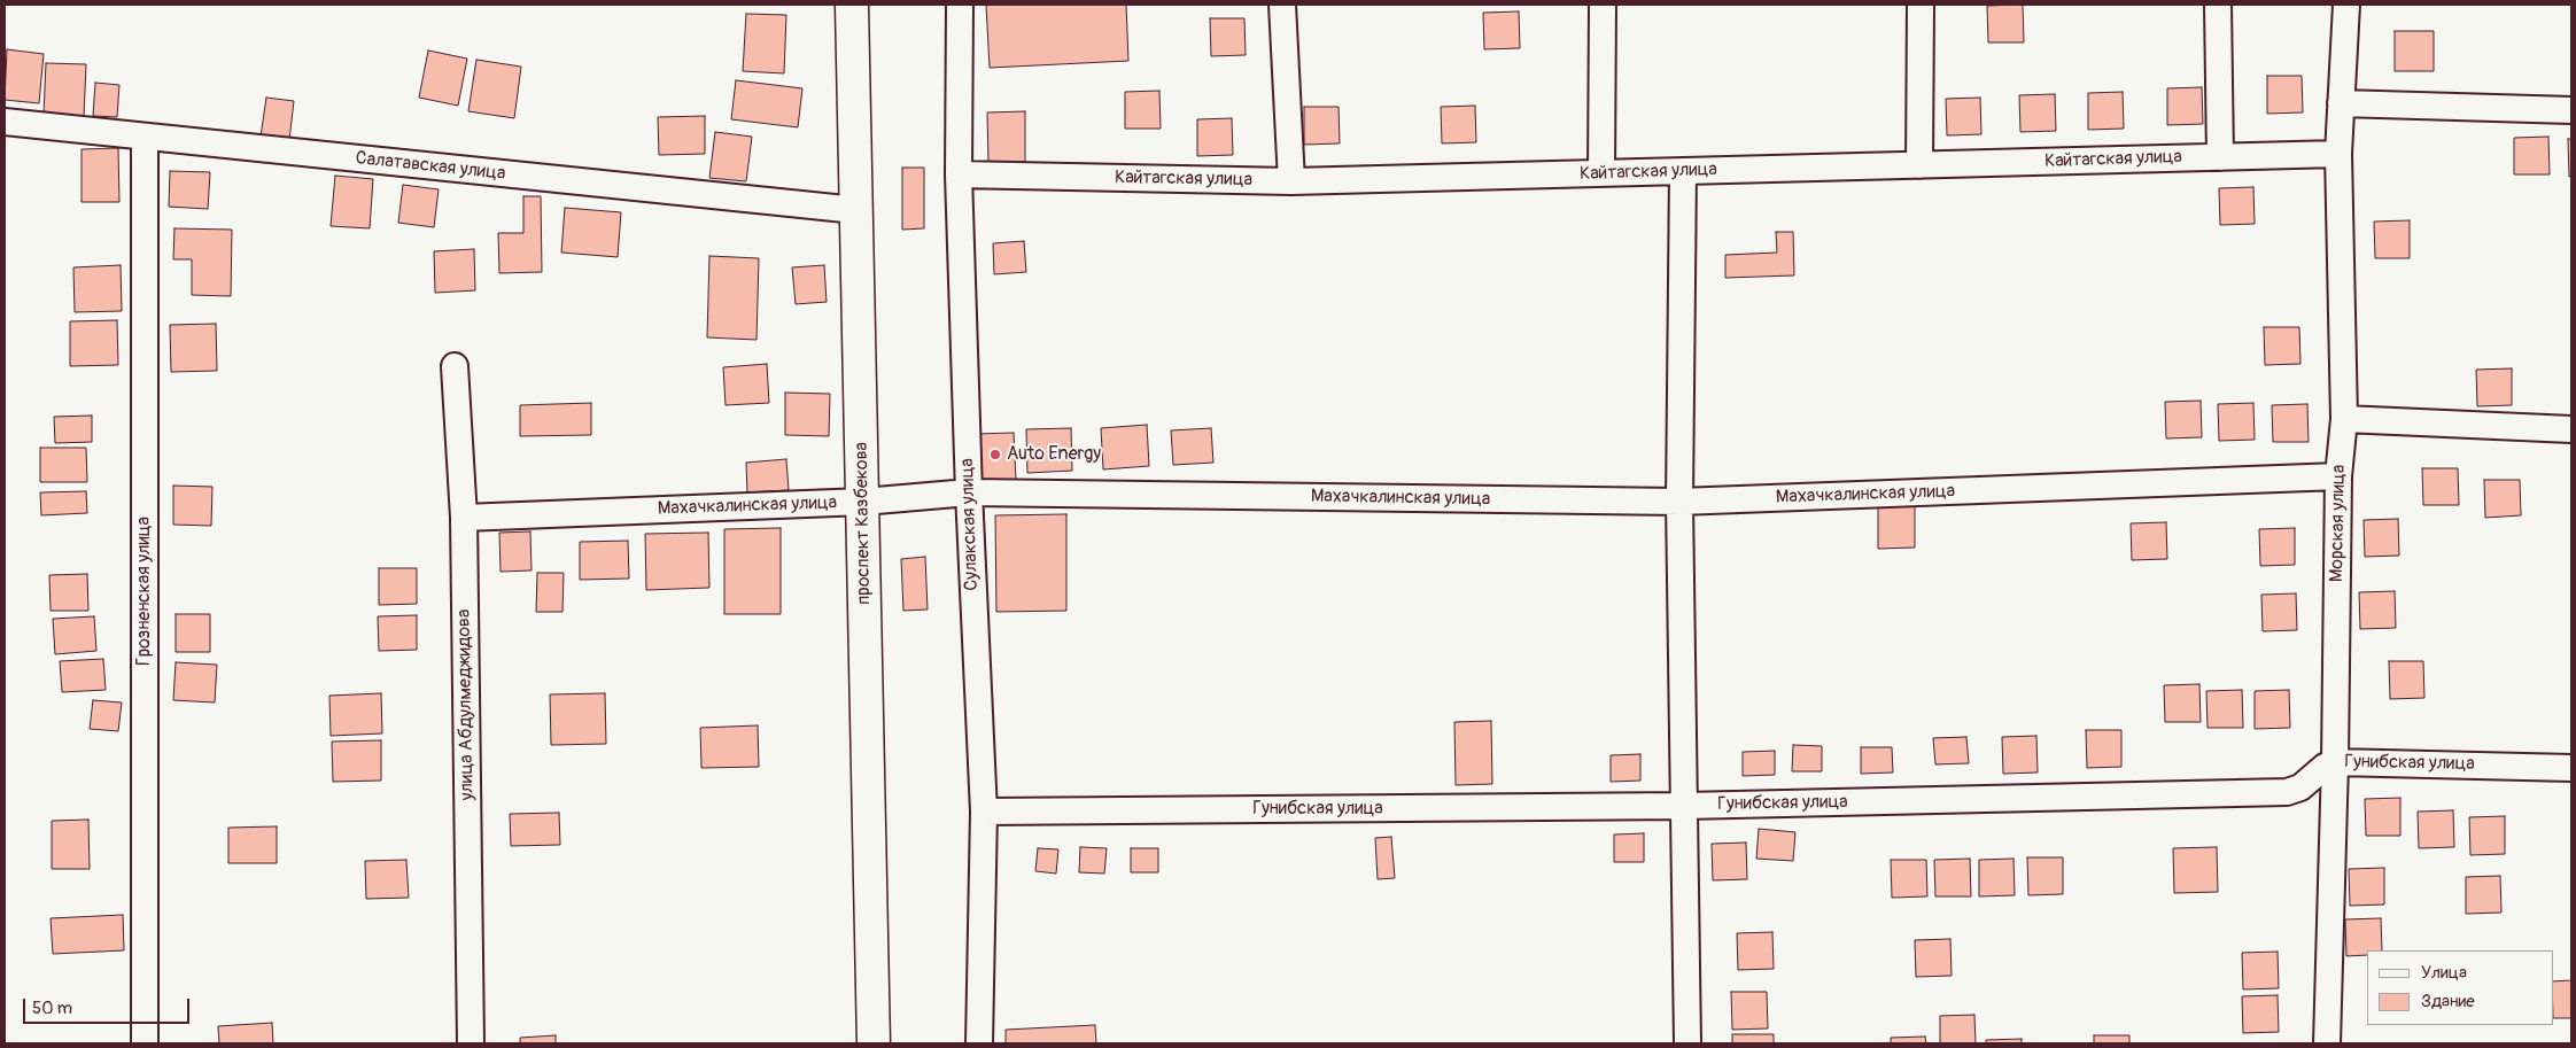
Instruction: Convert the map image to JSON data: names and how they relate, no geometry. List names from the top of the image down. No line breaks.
{"streets":{"highway":["проспект Казбекова"],"street":["Кайтагская улица","Салатавская улица","Махачкалинская улица","Морская улица","Сулакская улица","Грозненская улица","улица Абдулмеджидова","Гунибская улица"]},"crossings":[["Кайтагская улица","Морская улица"],["Кайтагская улица","Сулакская улица"],["Салатавская улица","проспект Казбекова"],["Салатавская улица","Грозненская улица"],["Махачкалинская улица","проспект Казбекова"],["Махачкалинская улица","Морская улица"],["Махачкалинская улица","Сулакская улица"],["Махачкалинская улица","улица Абдулмеджидова"],["Морская улица","Гунибская улица"],["Сулакская улица","Гунибская улица"]],"places":["Auto Energy"],"legend":["Улица","Здание"],"scale_bar":"50 m"}
